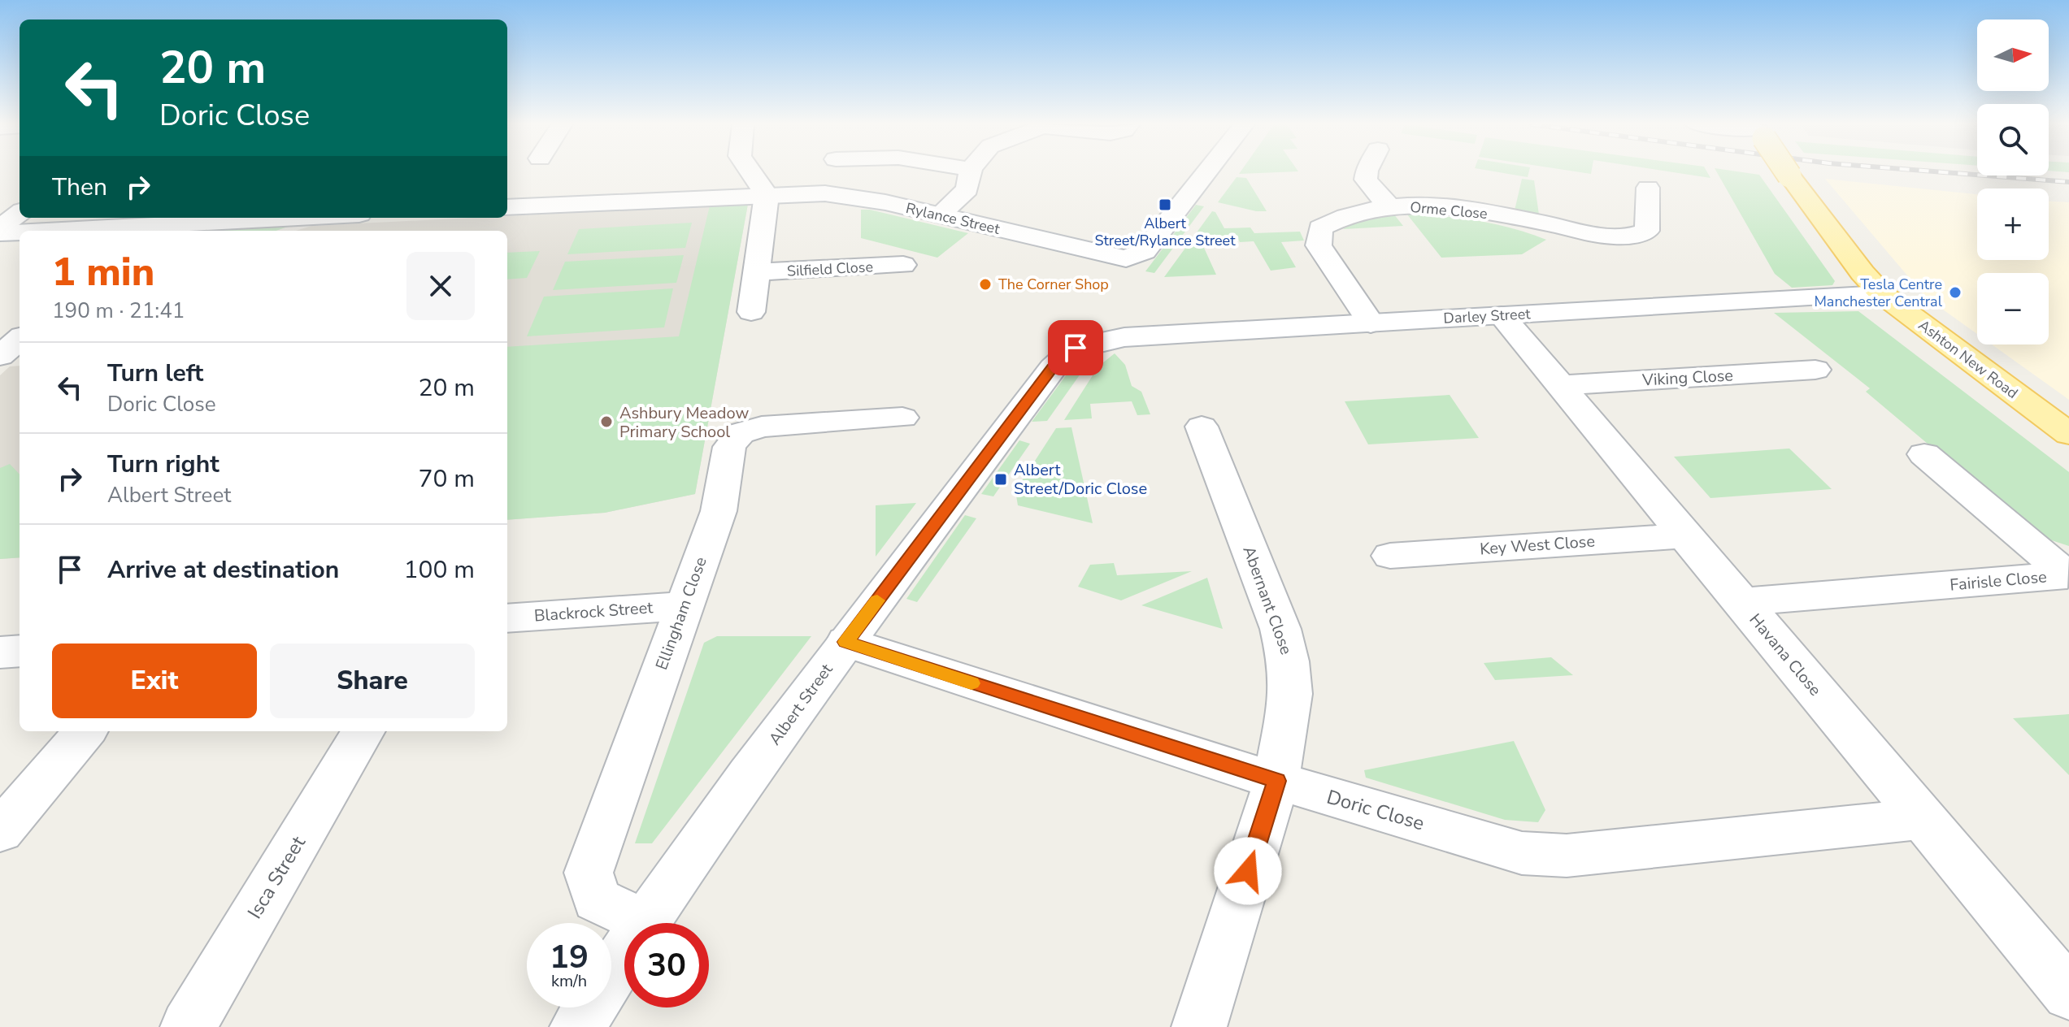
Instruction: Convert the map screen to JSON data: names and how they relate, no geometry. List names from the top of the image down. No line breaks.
{"streets":{"main road":["Ashton New Road"],"street":["Orme Close","Rylance Street","Silfield Close","Darley Street","Viking Close","Key West Close","Fairisle Close","Abernant Close","Blackrock Street","Ellingham Close","Havana Close","Albert Street","Doric Close","Isca Street"]},"crossings":[["Orme Close","Darley Street"],["Darley Street","Ashton New Road"],["Darley Street","Havana Close"],["Darley Street","Albert Street"],["Viking Close","Havana Close"],["Key West Close","Havana Close"],["Fairisle Close","Havana Close"],["Abernant Close","Doric Close"],["Blackrock Street","Ellingham Close"],["Ellingham Close","Albert Street"],["Havana Close","Doric Close"],["Albert Street","Doric Close"]],"places":{"transit":["Albert Street/Rylance Street","Albert Street/Doric Close"],"other":["The Corner Shop","Tesla Centre Manchester Central","Ashbury Meadow Primary School"]},"north":"right","page":{"map_buttons":["+","−"],"turn":["20 m","Doric Close"],"then":"Then","heading":["1 min","190 m · 21:41"],"list":[{"name":"Turn left","note":"Doric Close","value":"20 m"},{"name":"Turn right","note":"Albert Street","value":"70 m"},{"name":"Arrive at destination","value":"100 m"}],"buttons":["Exit","Share"],"speed":"19 km/h","limit":"30"}}
